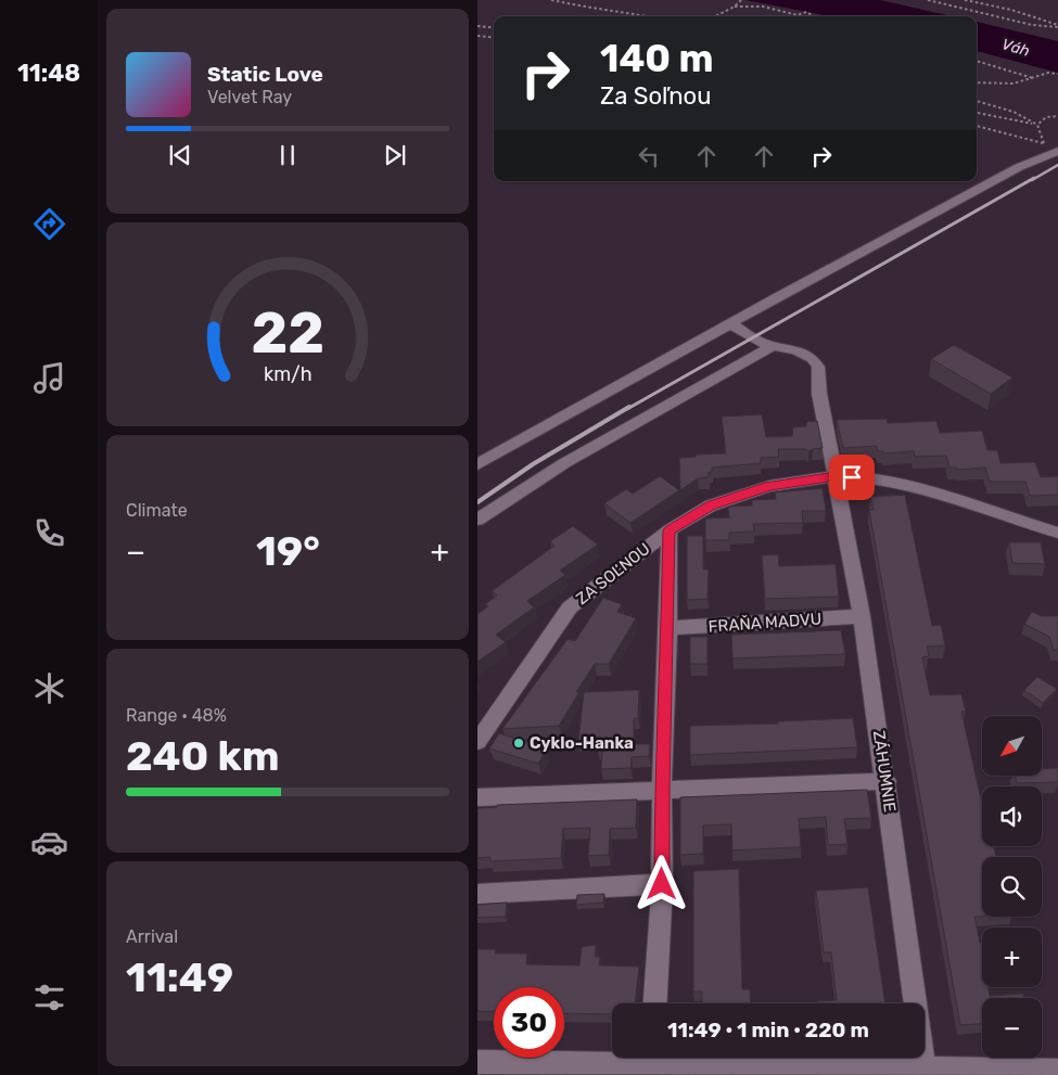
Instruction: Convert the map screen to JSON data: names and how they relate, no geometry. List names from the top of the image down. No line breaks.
{"streets":{"street":["ZA SOĽNOU","FRAŇA MADVU","ZÁHUMNIE"]},"crossings":[["ZA SOĽNOU","ZÁHUMNIE"],["FRAŇA MADVU","ZÁHUMNIE"]],"water":["Váh"],"places":["Cyklo-Hanka"],"north":"bottom left","page":{"tabs":"11:48","turn":["140 m","Za Soľnou"],"song":["Static Love","Velvet Ray"],"tile":["Climate",["Range · 48%","240 km"],["Arrival","11:49"]],"heat":["−","19°","+"],"map_buttons":["+","−"],"limit":"30","trip":"11:49 · 1 min · 220 m","gauge":["22","km/h"]}}
